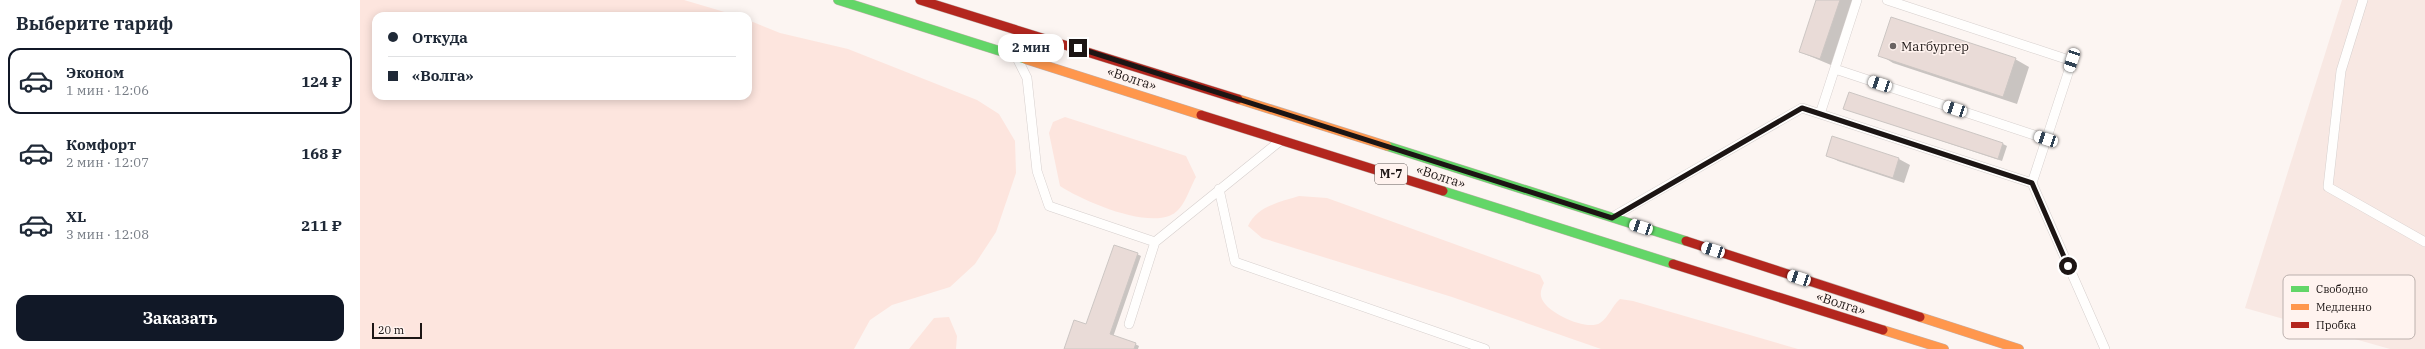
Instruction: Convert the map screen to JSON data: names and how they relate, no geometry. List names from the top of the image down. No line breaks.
{"streets":{"highway":["«Волга»","М-7"]},"places":["Магбургер"],"legend":["Свободно","Медленно","Пробка"],"scale_bar":"20 m","page":{"heading":"Выберите тариф","banner":["Откуда","«Волга»"],"bubble":"2 мин","list":[{"name":"Эконом","note":"1 мин · 12:06","value":"124 ₽"},{"name":"Комфорт","note":"2 мин · 12:07","value":"168 ₽"},{"name":"XL","note":"3 мин · 12:08","value":"211 ₽"}],"buttons":"Заказать","scale":"20 m"}}
